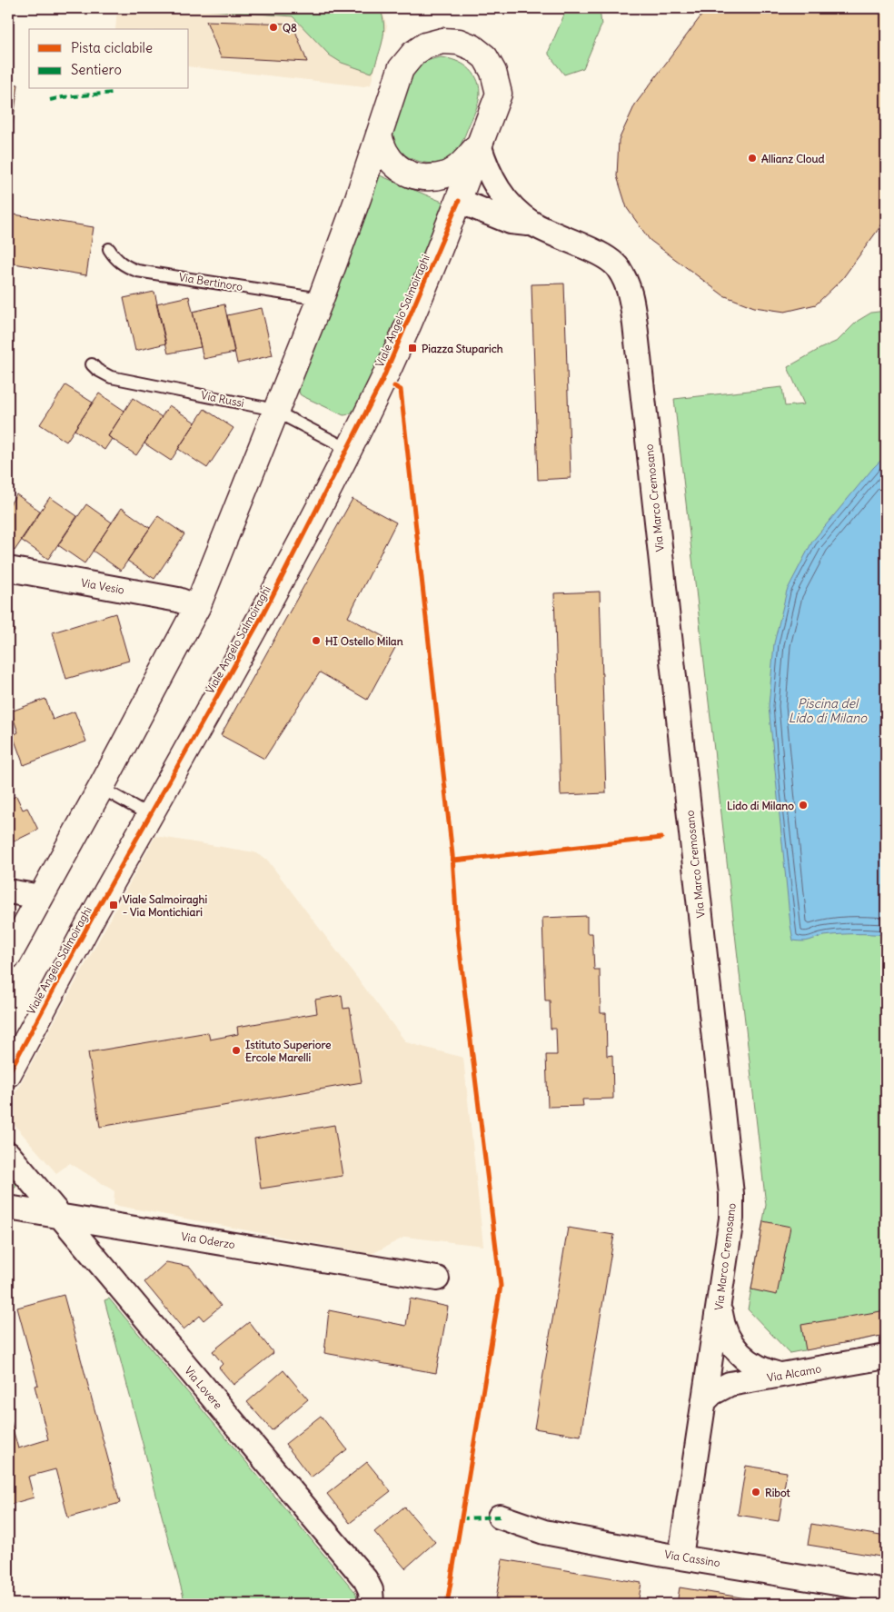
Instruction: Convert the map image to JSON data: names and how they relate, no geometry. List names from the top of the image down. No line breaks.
{"streets":{"street":["Viale Angelo Salmoiraghi","Via Marco Cremosano","Via Vesio","Via Oderzo","Via Alcamo","Via Lovere","Via Cassino"],"lane":["Via Bertinoro","Via Russi"]},"crossings":[["Viale Angelo Salmoiraghi","Via Russi"],["Via Marco Cremosano","Via Alcamo"],["Via Marco Cremosano","Via Cassino"],["Via Oderzo","Via Lovere"]],"water":["Piscina del Lido di Milano"],"places":{"other":["Q8","Allianz Cloud","HI Ostello Milan","Lido di Milano","Istituto Superiore Ercole Marelli","Ribot"],"transit":["Piazza Stuparich","Viale Salmoiraghi - Via Montichiari"]},"legend":["Pista ciclabile","Sentiero"]}
